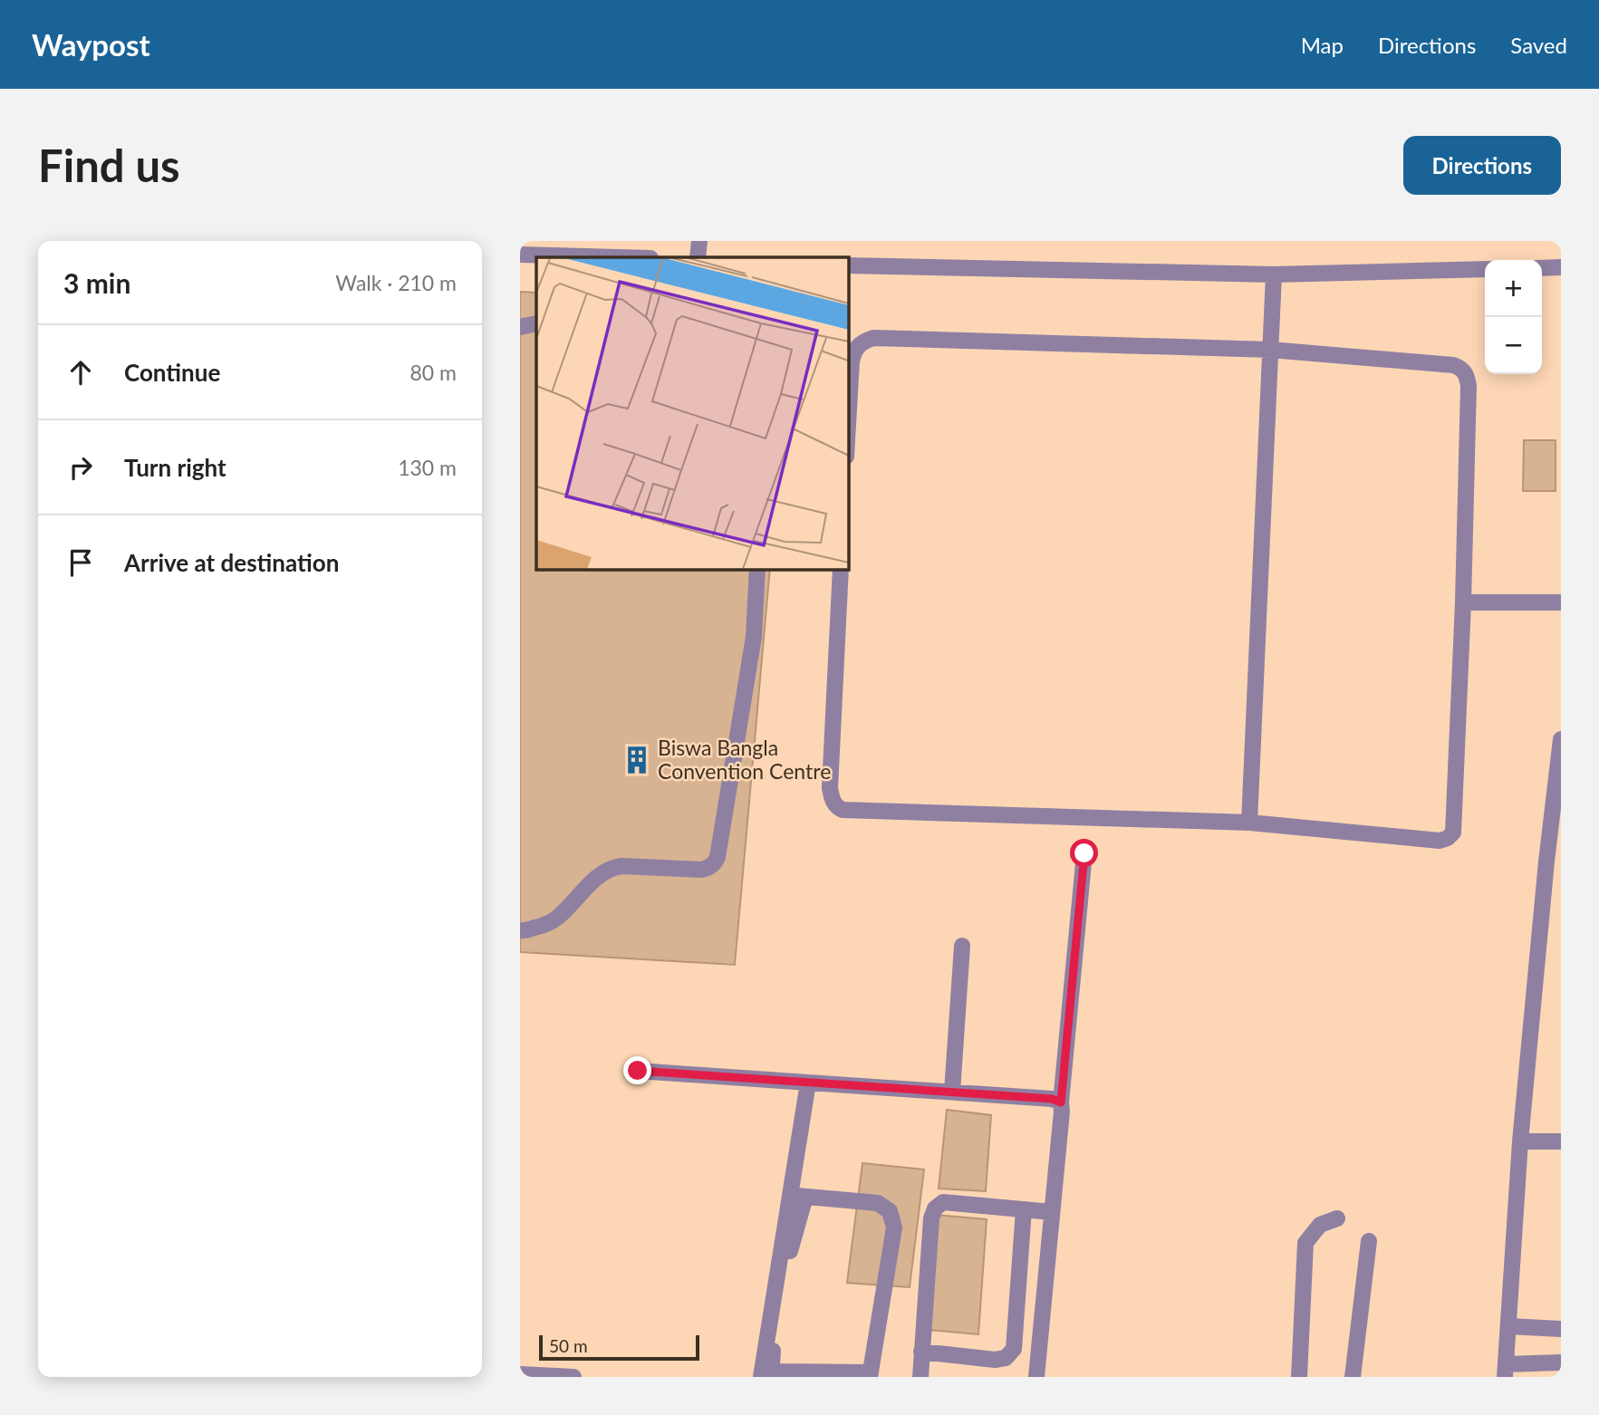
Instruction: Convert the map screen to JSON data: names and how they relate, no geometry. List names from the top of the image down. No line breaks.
{"places":{"building":["Biswa Bangla Convention Centre"]},"scale_bar":"50 m","page":{"header":"Waypost","nav":["Map","Directions","Saved"],"buttons":"Directions","title":"Find us","heading":["3 min","Walk · 210 m"],"map_buttons":["+","−"],"list":[["Continue","80 m"],["Turn right","130 m"],"Arrive at destination"],"scale":"50 m"}}
